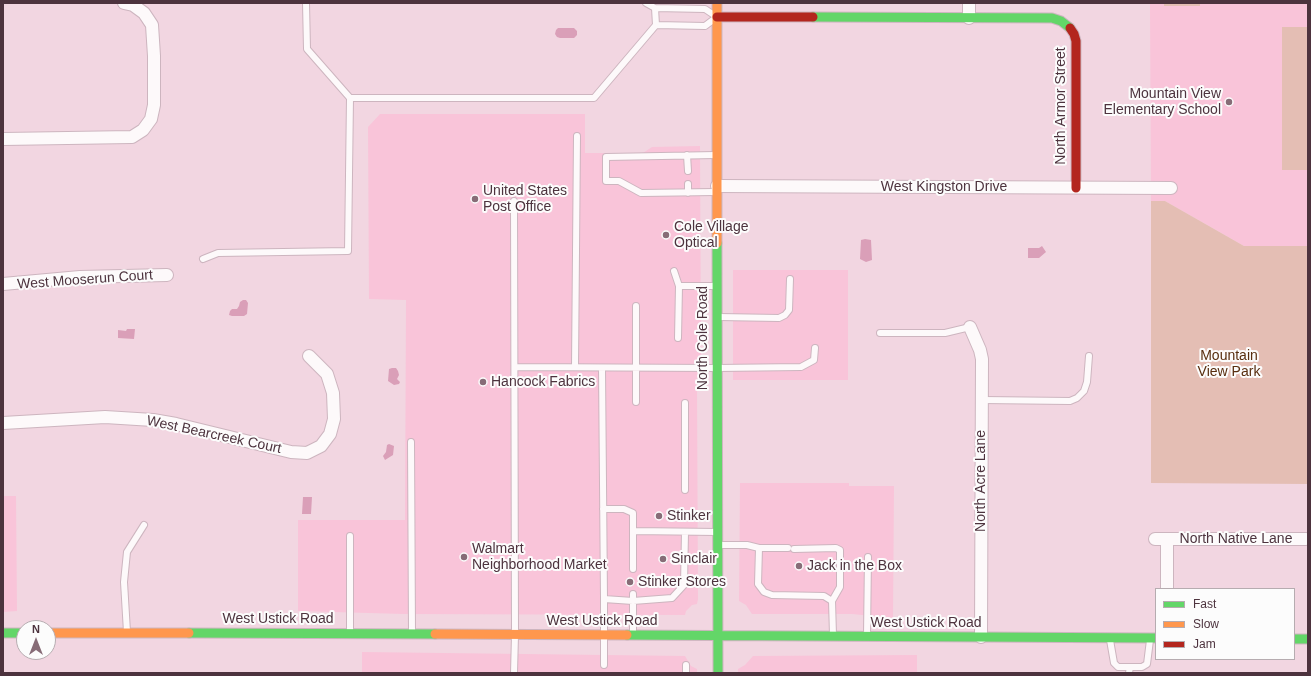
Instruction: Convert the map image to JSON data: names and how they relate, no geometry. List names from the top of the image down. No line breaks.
{"streets":{"main road":["North Armor Street","North Cole Road","West Ustick Road"],"street":["West Kingston Drive","West Mooserun Court","West Bearcreek Court","North Acre Lane","North Native Lane"]},"crossings":[["North Armor Street","West Kingston Drive"],["West Kingston Drive","North Cole Road"],["North Cole Road","West Ustick Road"],["North Acre Lane","West Ustick Road"]],"parks":["Mountain View Park"],"places":["Mountain View Elementary School","United States Post Office","Cole Village Optical","Hancock Fabrics","Stinker","Walmart Neighborhood Market","Sinclair","Jack in the Box","Stinker Stores"],"legend":["Fast","Slow","Jam"],"north":"top"}
